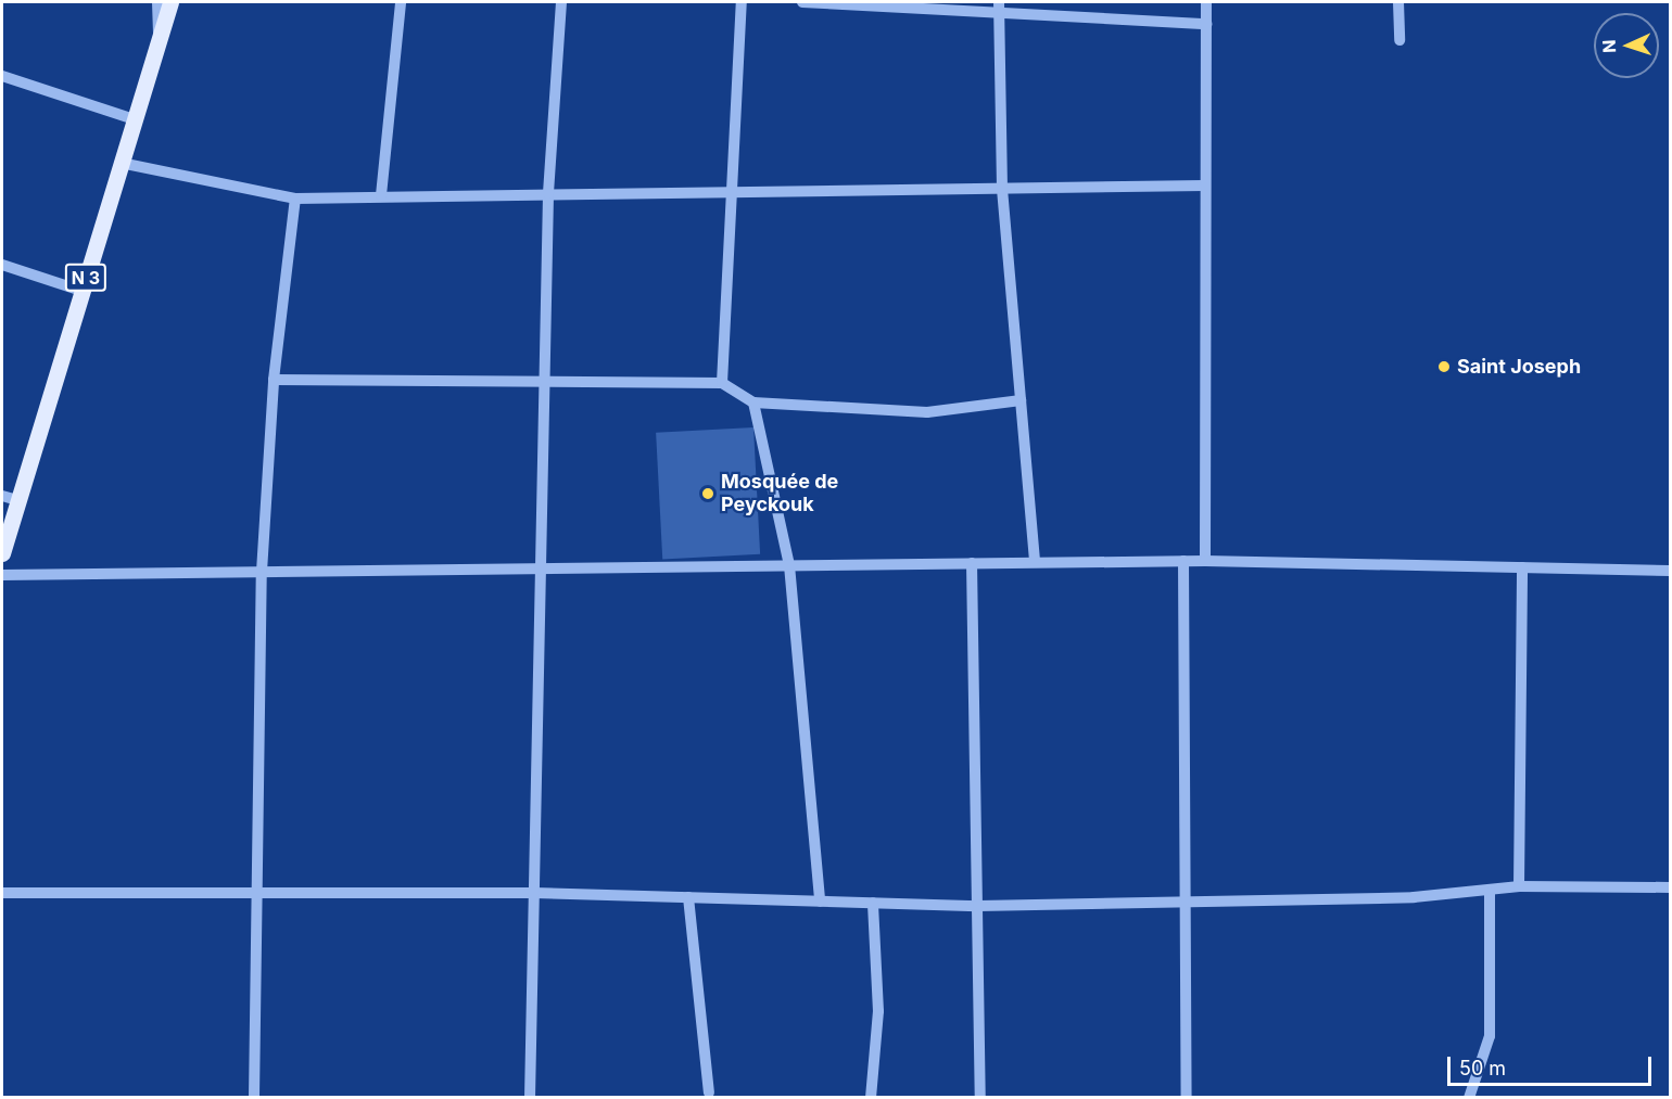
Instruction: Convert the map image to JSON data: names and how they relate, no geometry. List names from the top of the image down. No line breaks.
{"streets":{"main road":["N 3"]},"places":["Saint Joseph","Mosquée de Peyckouk"],"scale_bar":"50 m","north":"left"}
